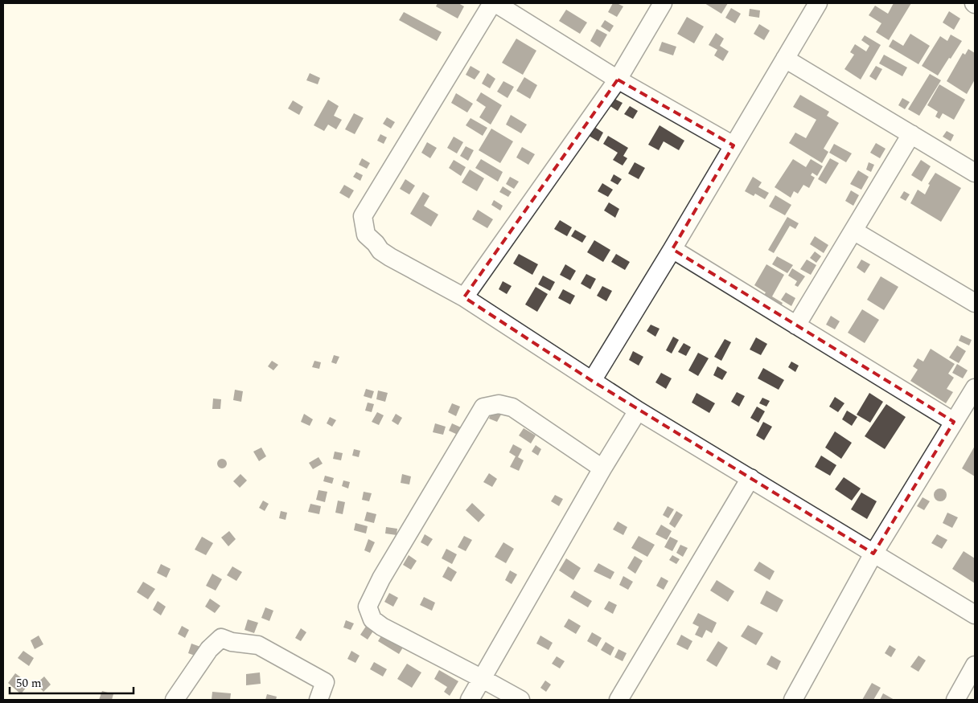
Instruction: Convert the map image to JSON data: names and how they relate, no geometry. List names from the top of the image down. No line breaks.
{"scale_bar":"50 m"}
